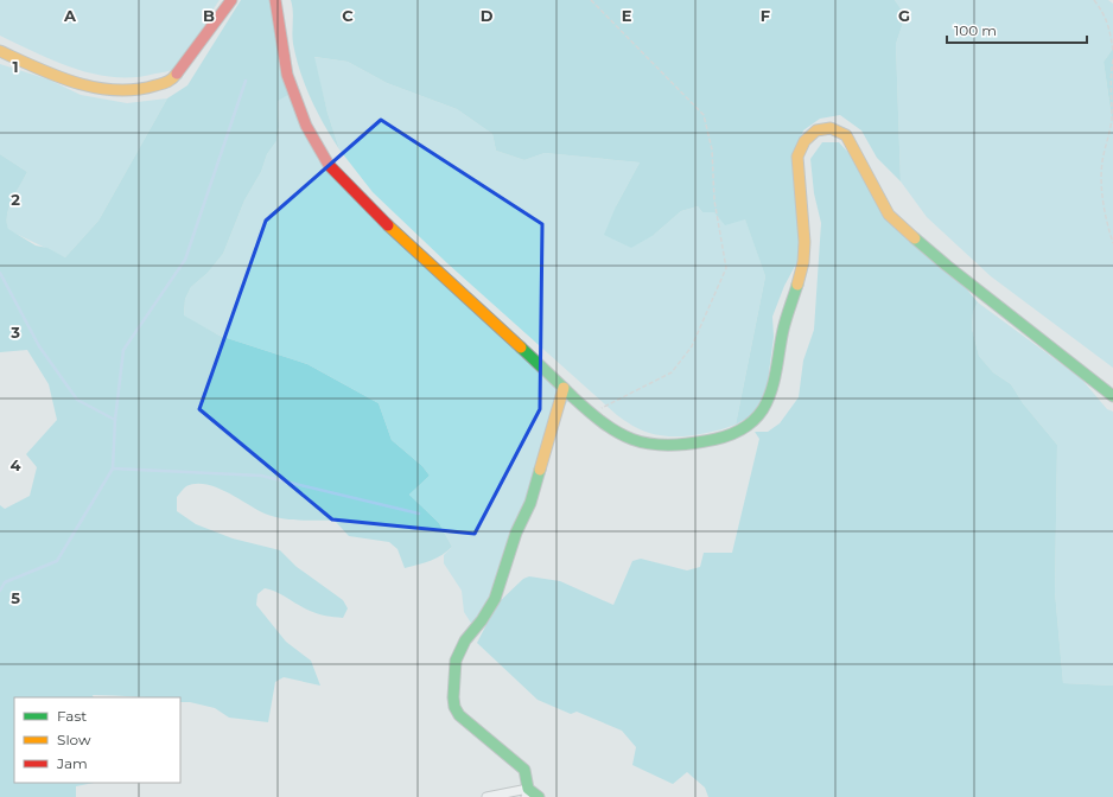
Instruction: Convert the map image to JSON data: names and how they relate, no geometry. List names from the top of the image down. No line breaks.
{"legend":["Fast","Slow","Jam"],"scale_bar":"100 m","grid":{"columns":["A","B","C","D","E","F","G"],"rows":["1","2","3","4","5"]}}
